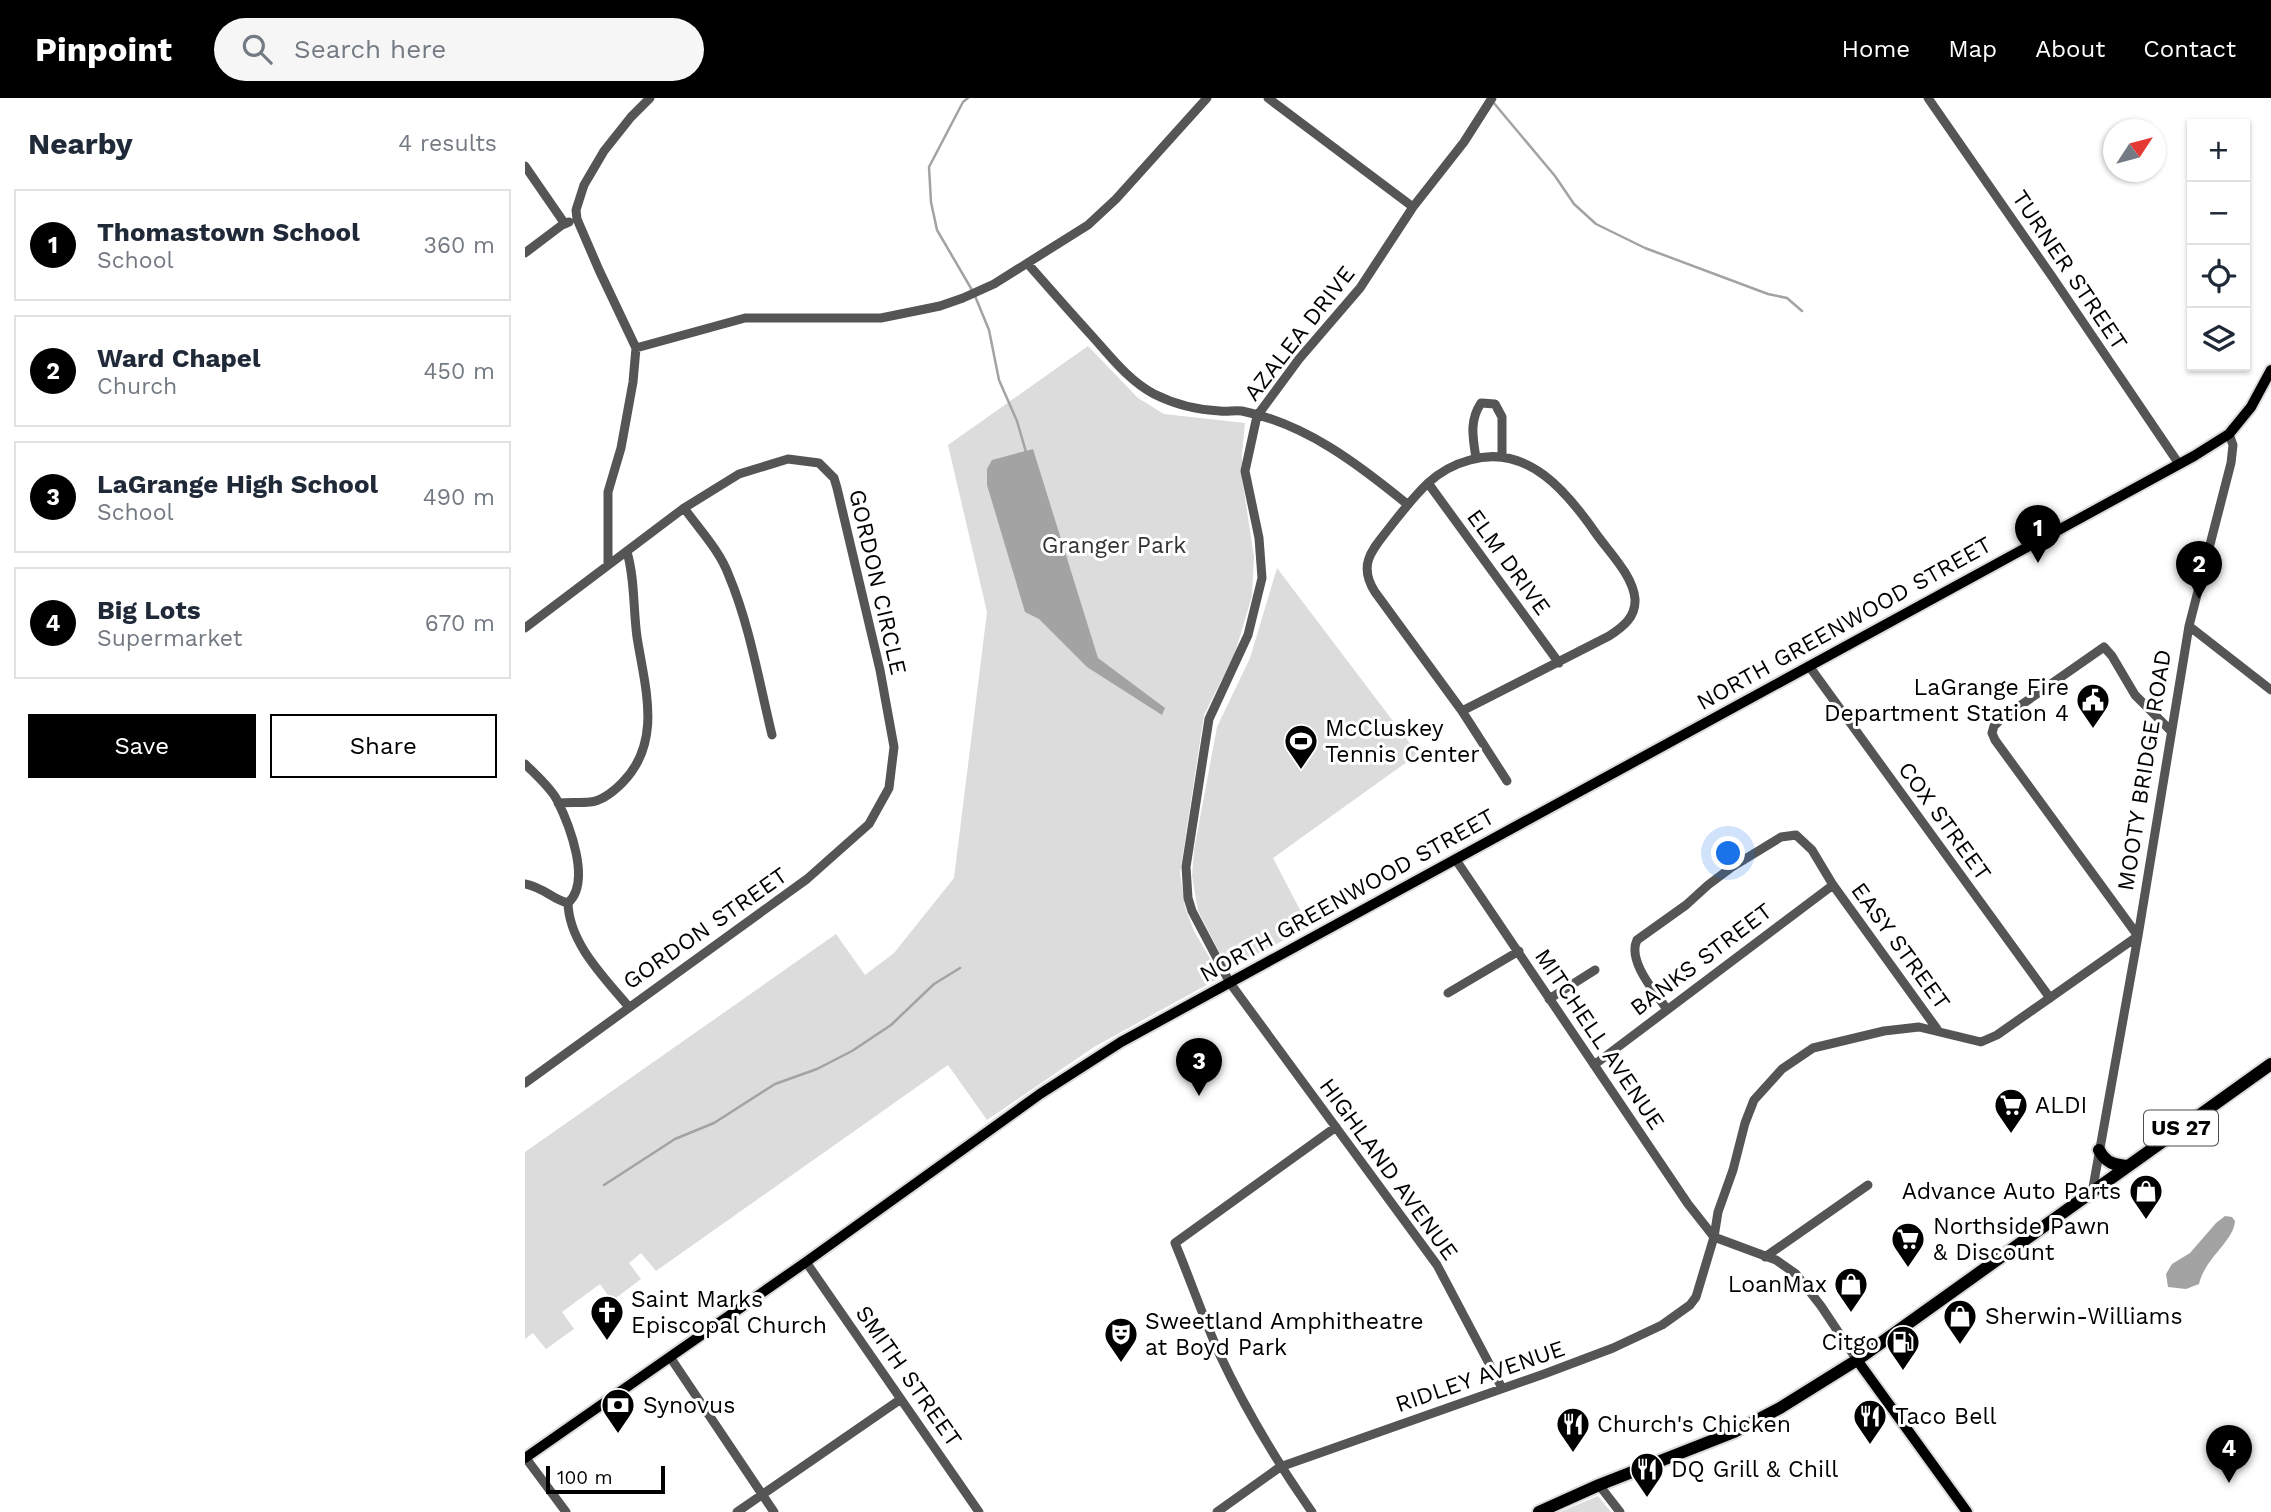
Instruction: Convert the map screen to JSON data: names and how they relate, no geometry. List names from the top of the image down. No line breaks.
{"streets":{"highway":["US 27"],"main road":["NORTH GREENWOOD STREET"],"street":["TURNER STREET","AZALEA DRIVE","ELM DRIVE","GORDON CIRCLE","MOOTY BRIDGE ROAD","COX STREET","GORDON STREET","EASY STREET","BANKS STREET","MITCHELL AVENUE","HIGHLAND AVENUE","SMITH STREET","RIDLEY AVENUE"]},"crossings":[["TURNER STREET","NORTH GREENWOOD STREET"],["AZALEA DRIVE","NORTH GREENWOOD STREET"],["AZALEA DRIVE","HIGHLAND AVENUE"],["GORDON CIRCLE","GORDON STREET"],["NORTH GREENWOOD STREET","MOOTY BRIDGE ROAD"],["NORTH GREENWOOD STREET","COX STREET"],["NORTH GREENWOOD STREET","MITCHELL AVENUE"],["NORTH GREENWOOD STREET","HIGHLAND AVENUE"],["NORTH GREENWOOD STREET","SMITH STREET"],["MOOTY BRIDGE ROAD","US 27"],["MOOTY BRIDGE ROAD","RIDLEY AVENUE"],["COX STREET","RIDLEY AVENUE"],["EASY STREET","BANKS STREET"],["EASY STREET","RIDLEY AVENUE"],["BANKS STREET","MITCHELL AVENUE"],["MITCHELL AVENUE","RIDLEY AVENUE"],["HIGHLAND AVENUE","RIDLEY AVENUE"]],"parks":["Granger Park"],"places":{"public building":["LaGrange Fire Department Station 4"],"sports":["McCluskey Tennis Center"],"supermarket":["ALDI","Northside Pawn & Discount"],"shop":["Advance Auto Parts","LoanMax","Sherwin-Williams"],"church":["Saint Marks Episcopal Church"],"theatre":["Sweetland Amphitheatre at Boyd Park"],"fuel station":["Citgo"],"bank":["Synovus"],"restaurant":["Taco Bell","Church's Chicken","DQ Grill & Chill"]},"scale_bar":"100 m","north":"top right","page":{"header":"Pinpoint","search":"Search here","nav":["Home","Map","About","Contact"],"heading":["Nearby","4 results"],"map_buttons":["+","−"],"list":[{"mark":"1","name":"Thomastown School","note":"School","value":"360 m"},{"mark":"2","name":"Ward Chapel","note":"Church","value":"450 m"},{"mark":"3","name":"LaGrange High School","note":"School","value":"490 m"},{"mark":"4","name":"Big Lots","note":"Supermarket","value":"670 m"}],"pins":["1","2","3","4"],"buttons":["Save","Share"],"scale":"100 m"}}
